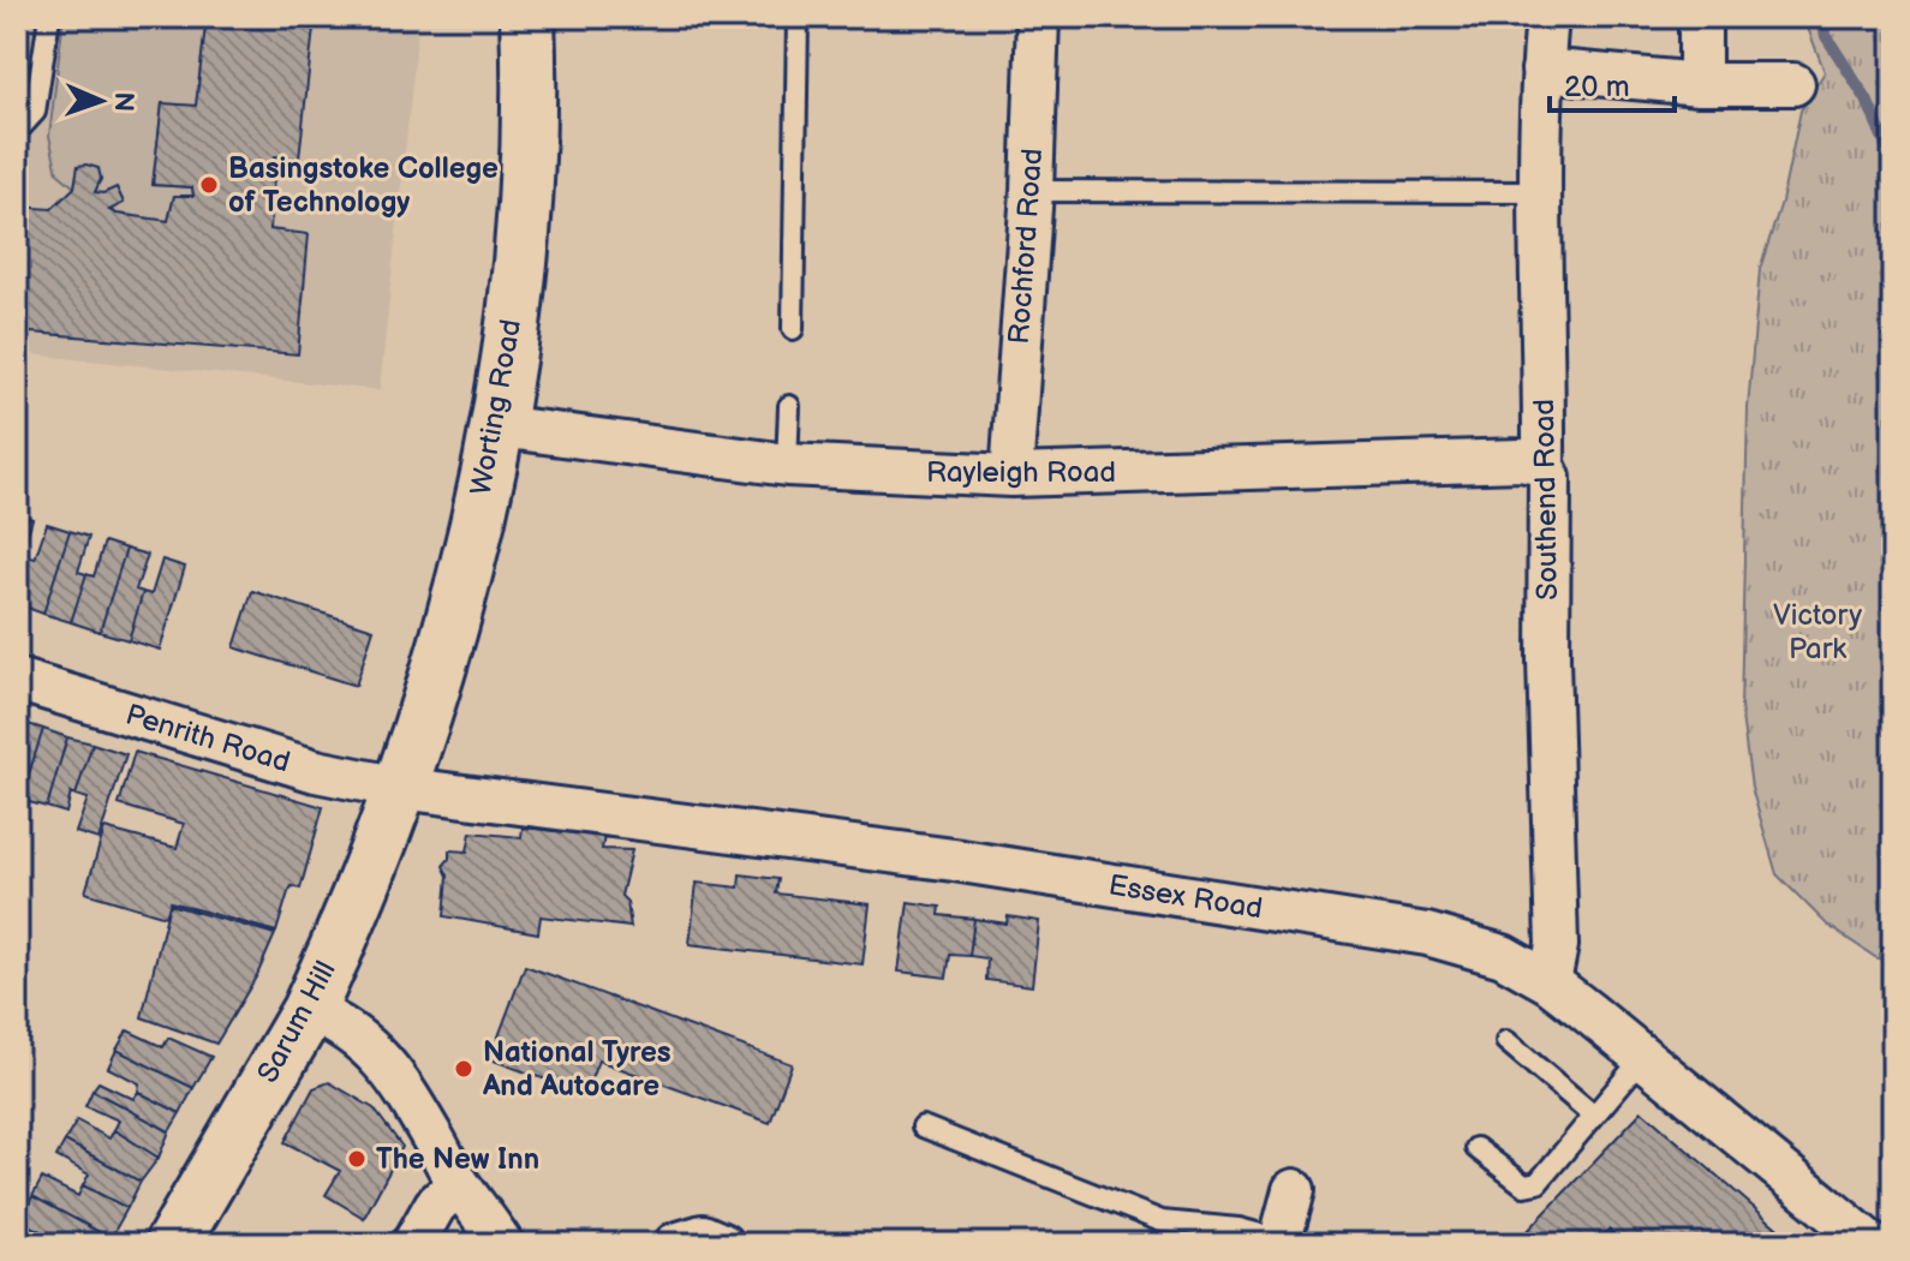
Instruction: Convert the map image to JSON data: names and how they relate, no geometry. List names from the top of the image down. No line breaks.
{"streets":{"street":["Rochford Road","Worting Road","Rayleigh Road","Southend Road","Penrith Road","Essex Road","Sarum Hill"]},"crossings":[["Rochford Road","Rayleigh Road"],["Worting Road","Rayleigh Road"],["Worting Road","Penrith Road"],["Worting Road","Essex Road"],["Worting Road","Sarum Hill"],["Rayleigh Road","Southend Road"],["Southend Road","Essex Road"],["Penrith Road","Essex Road"],["Penrith Road","Sarum Hill"],["Essex Road","Sarum Hill"]],"parks":["Victory Park"],"places":["Basingstoke College of Technology","National Tyres And Autocare","The New Inn"],"scale_bar":"20 m","north":"right"}
